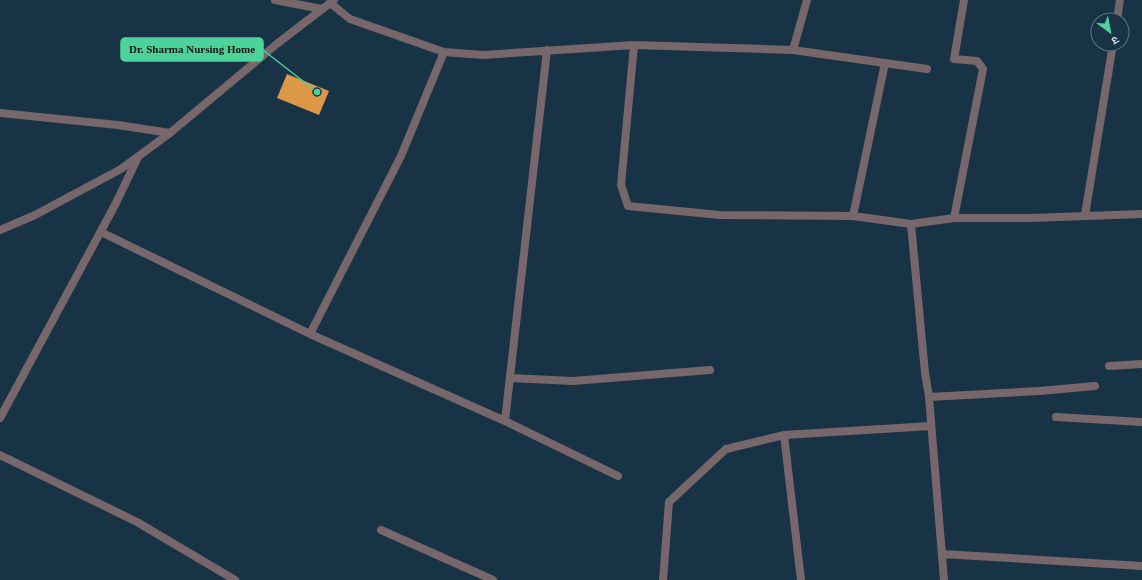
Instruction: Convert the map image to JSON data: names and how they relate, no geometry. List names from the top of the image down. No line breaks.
{"places":["Dr. Sharma Nursing Home"],"north":"bottom right"}
